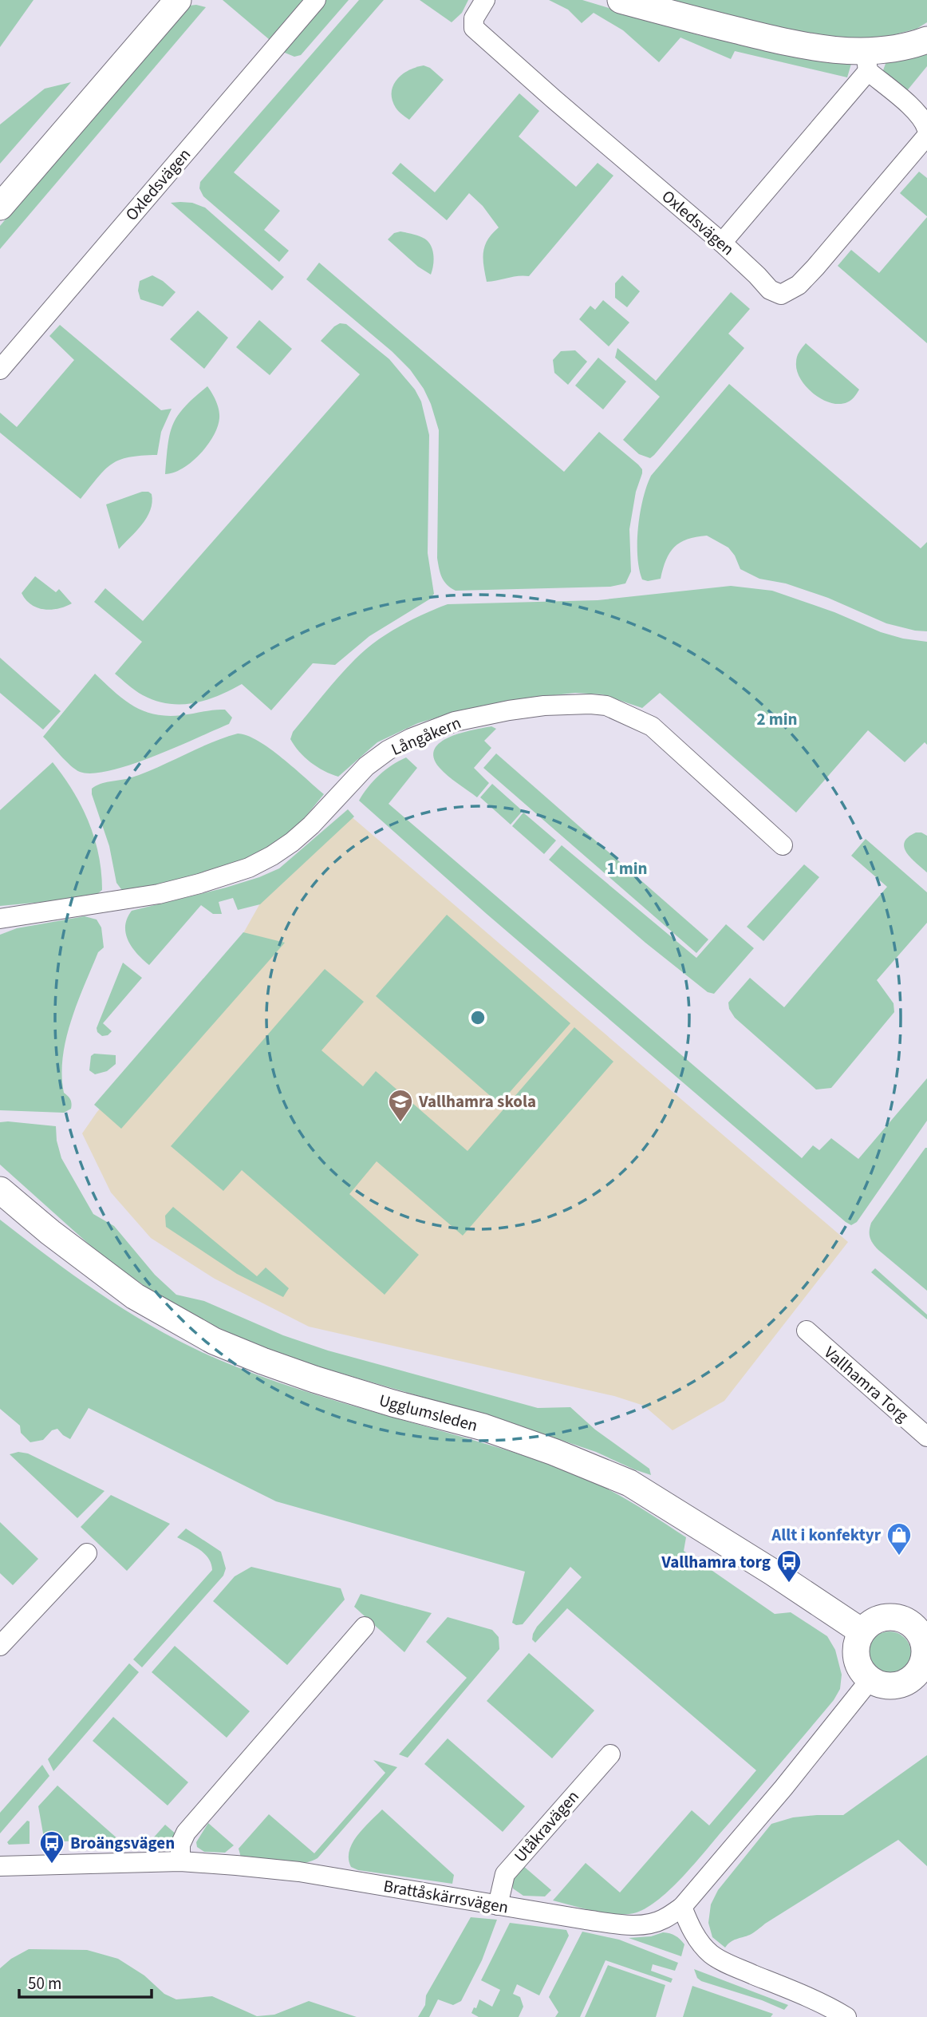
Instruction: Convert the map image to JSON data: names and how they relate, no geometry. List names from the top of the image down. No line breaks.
{"streets":{"street":["Oxledsvägen","Långåkern","Vallhamra Torg","Ugglumsleden","Utåkravägen","Brattåskärrsvägen"]},"crossings":[["Utåkravägen","Brattåskärrsvägen"]],"places":{"school or university":["Vallhamra skola"],"shop":["Allt i konfektyr"],"bus stop":["Vallhamra torg","Broängsvägen"]},"scale_bar":"50 m","rings":["2 min","1 min"]}
